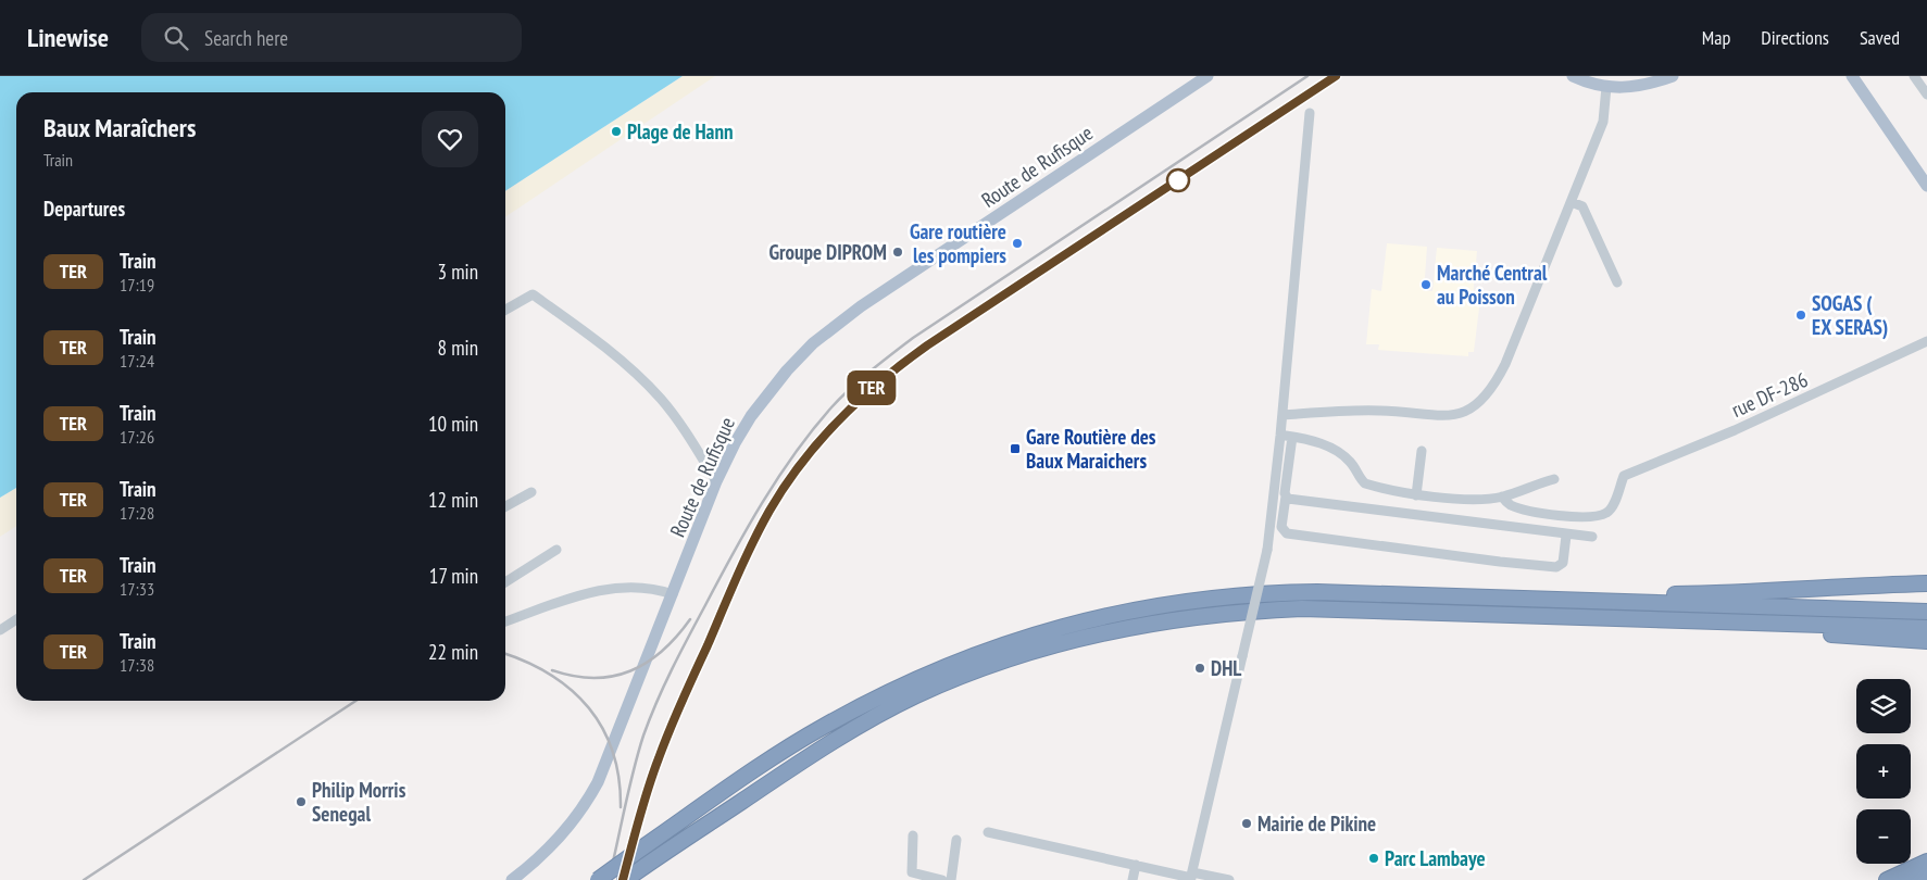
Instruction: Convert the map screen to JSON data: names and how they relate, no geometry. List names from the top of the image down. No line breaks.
{"streets":{"main road":["Route de Rufisque"],"street":["rue DF-286"]},"places":{"other":["Plage de Hann","Gare routière les pompiers","Groupe DIPROM","Marché Central au Poisson","SOGAS ( EX SERAS)","DHL","Philip Morris Senegal","Mairie de Pikine","Parc Lambaye"],"transit":["Gare Routière des Baux Maraichers"]},"page":{"header":"Linewise","search":"Search here","nav":["Map","Directions","Saved"],"on_map":"TER","heading":[["Baux Maraîchers","Train"],"Departures"],"list":[{"mark":"TER","name":"Train","note":"17:19","value":"3 min"},{"mark":"TER","name":"Train","note":"17:24","value":"8 min"},{"mark":"TER","name":"Train","note":"17:26","value":"10 min"},{"mark":"TER","name":"Train","note":"17:28","value":"12 min"},{"mark":"TER","name":"Train","note":"17:33","value":"17 min"},{"mark":"TER","name":"Train","note":"17:38","value":"22 min"}],"map_buttons":["+","−"]}}
